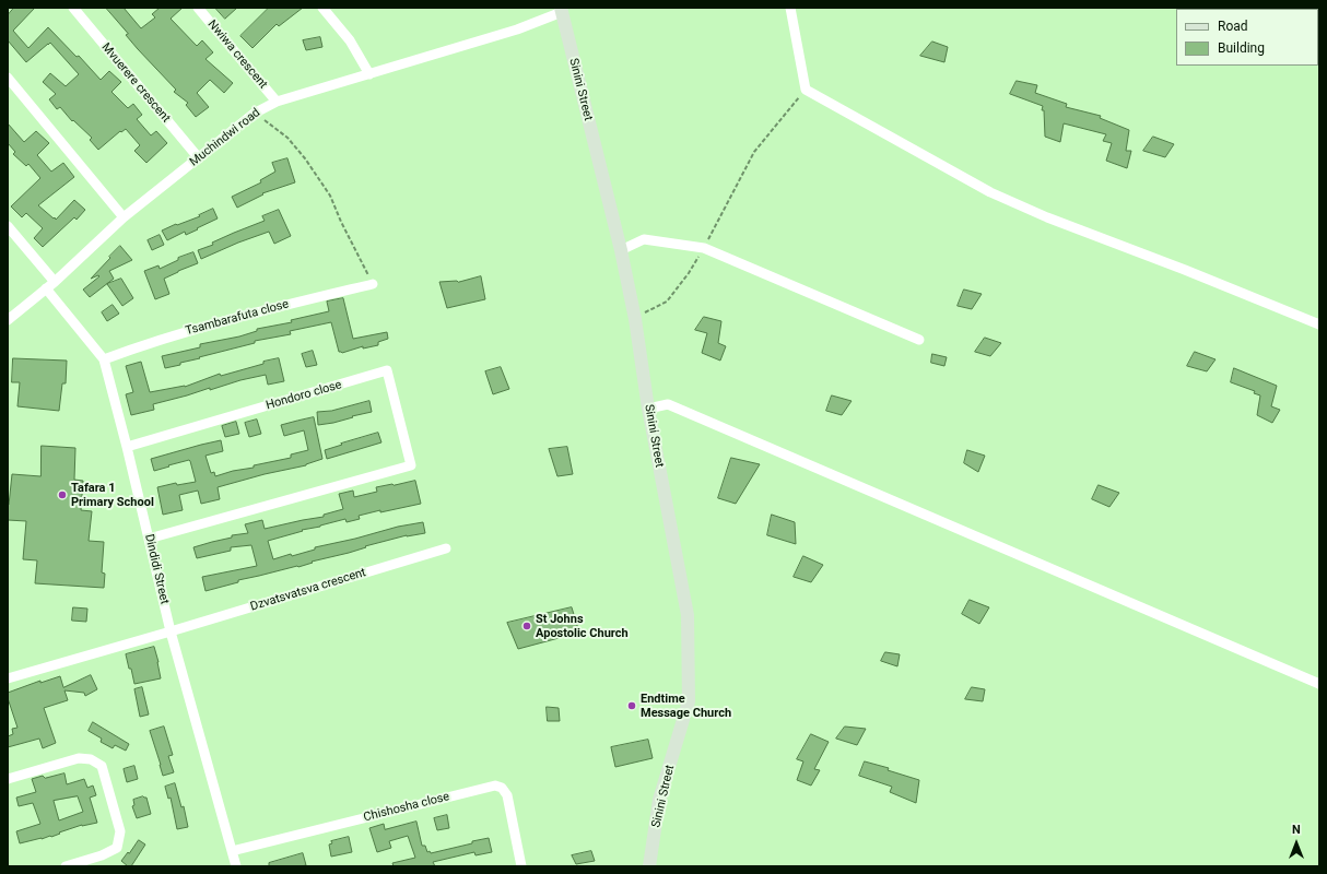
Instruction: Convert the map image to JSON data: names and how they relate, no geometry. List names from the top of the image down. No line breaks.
{"streets":{"street":["Nwiwa crescent","Mvuerere crescent","Sinini Street","Muchindwi road","Tsambarafuta close","Hondoro close","Dindidi Street","Dzvatsvatsva crescent","Chishosha close"]},"crossings":[["Nwiwa crescent","Muchindwi road"],["Mvuerere crescent","Muchindwi road"],["Sinini Street","Muchindwi road"],["Muchindwi road","Dindidi Street"],["Tsambarafuta close","Dindidi Street"],["Hondoro close","Dindidi Street"],["Dindidi Street","Dzvatsvatsva crescent"],["Dindidi Street","Chishosha close"]],"places":["Tafara 1 Primary School","St Johns Apostolic Church","Endtime Message Church"],"legend":["Road","Building"],"north":"top"}
